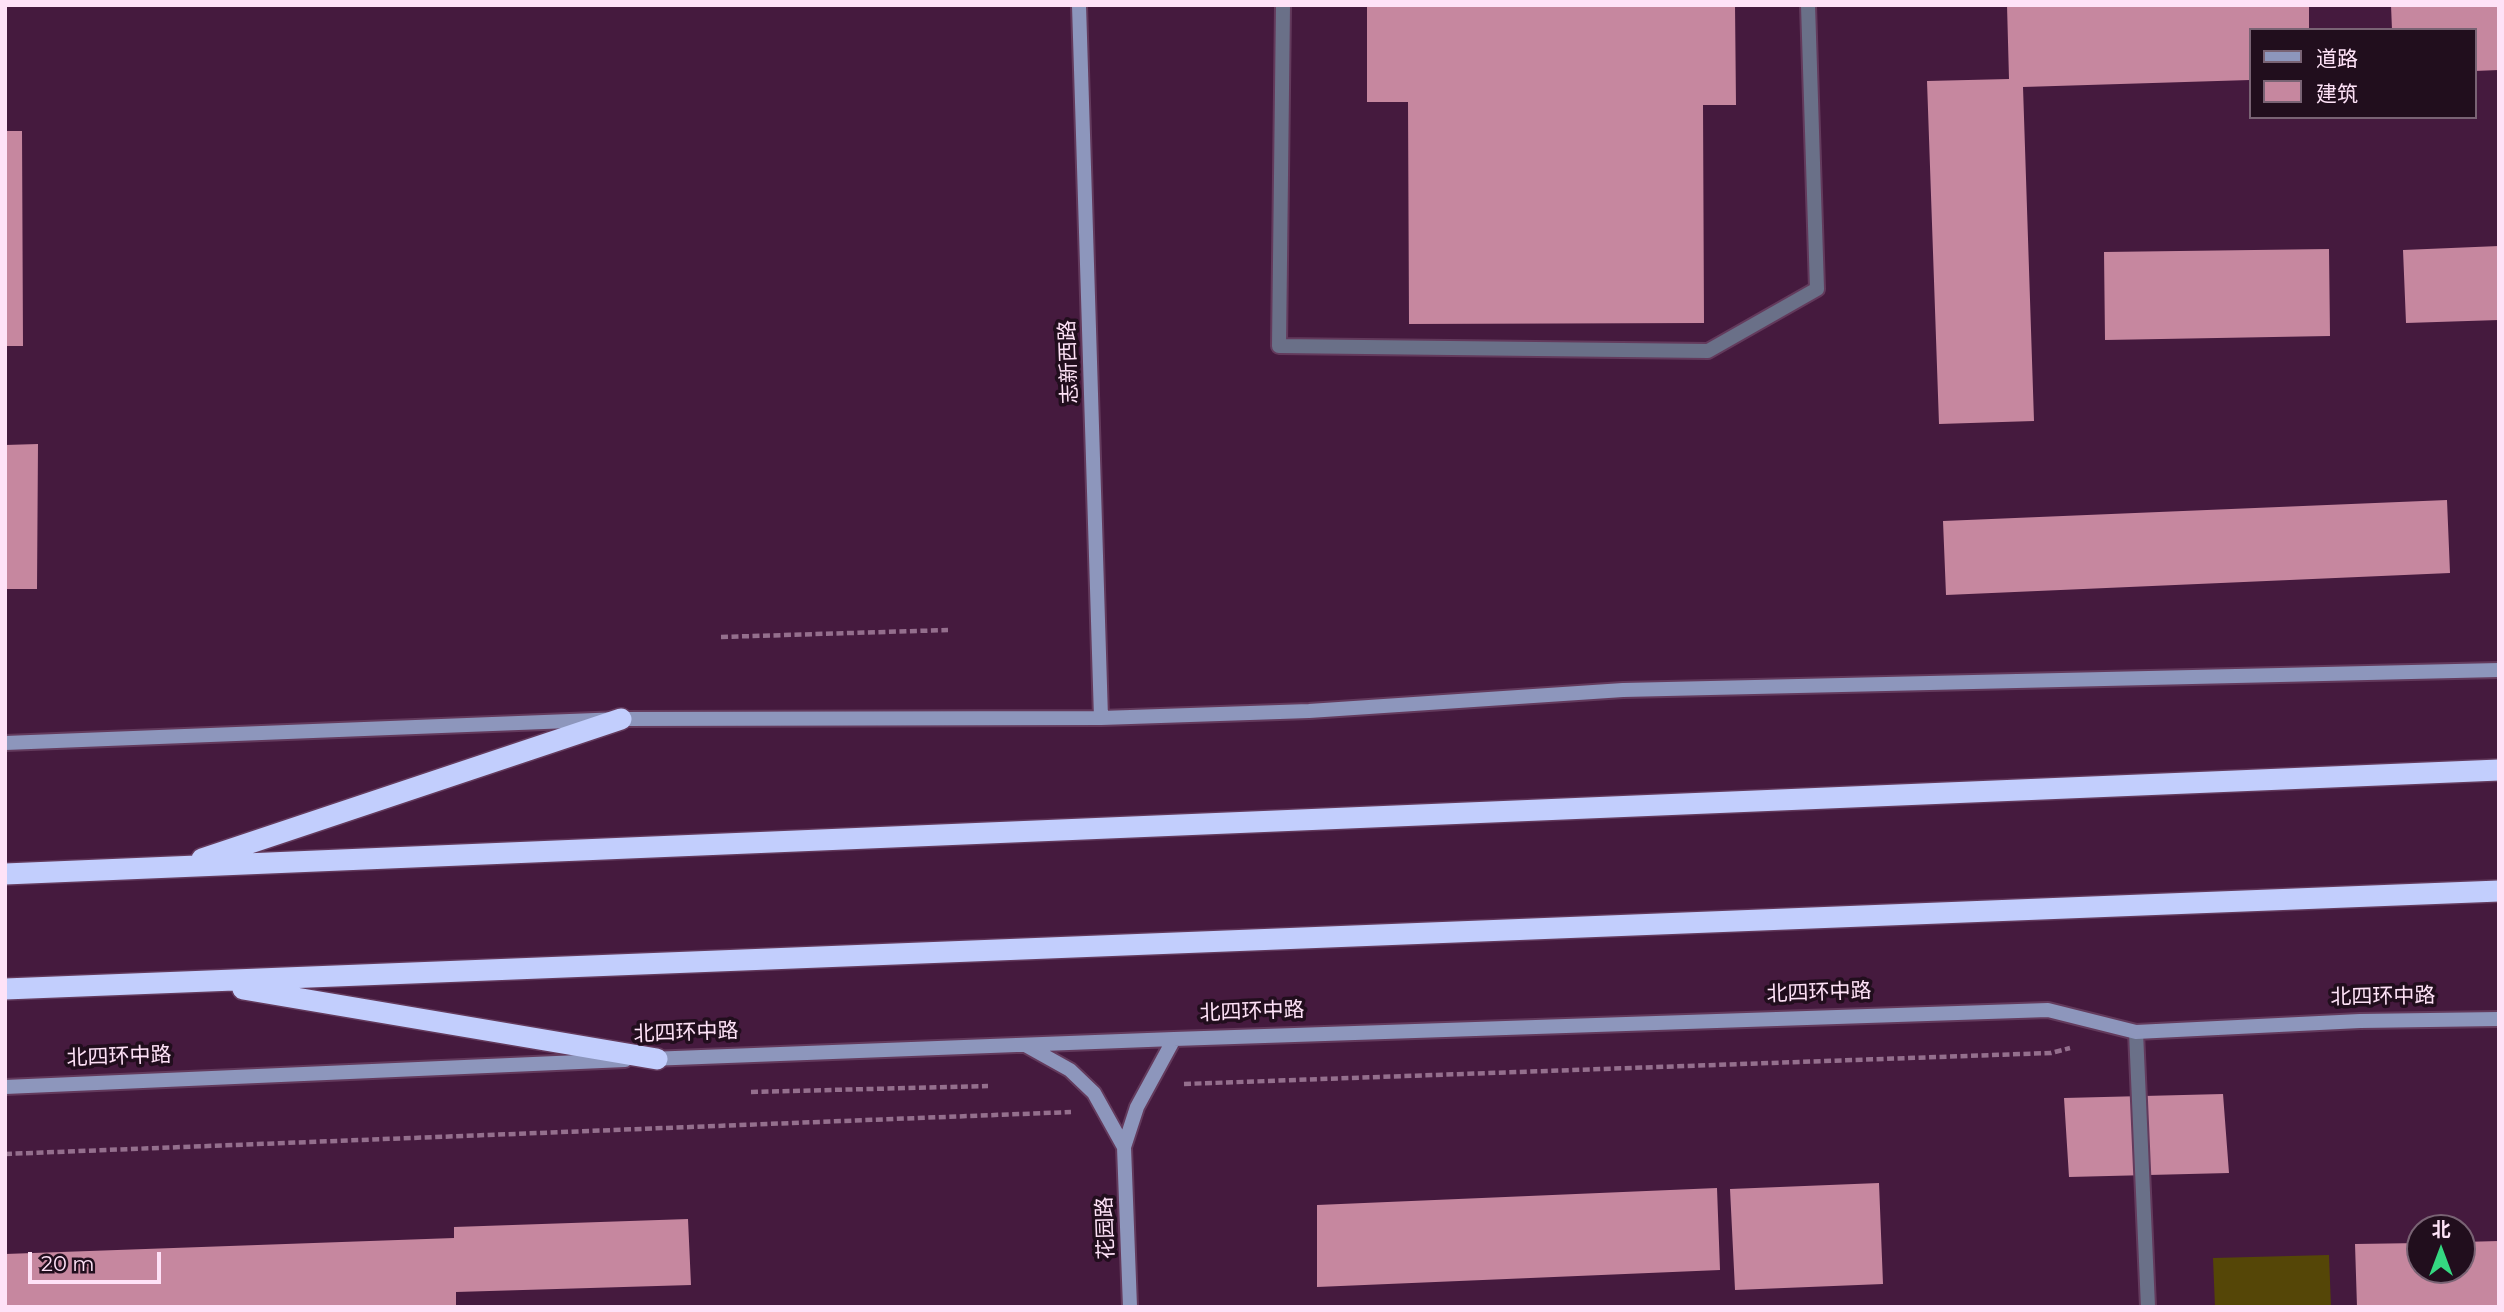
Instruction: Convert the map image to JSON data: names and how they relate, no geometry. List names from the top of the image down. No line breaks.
{"streets":{"street":["志新西路","北四环中路","花园路"]},"legend":["道路","建筑"],"scale_bar":"20 m","north":"top"}
